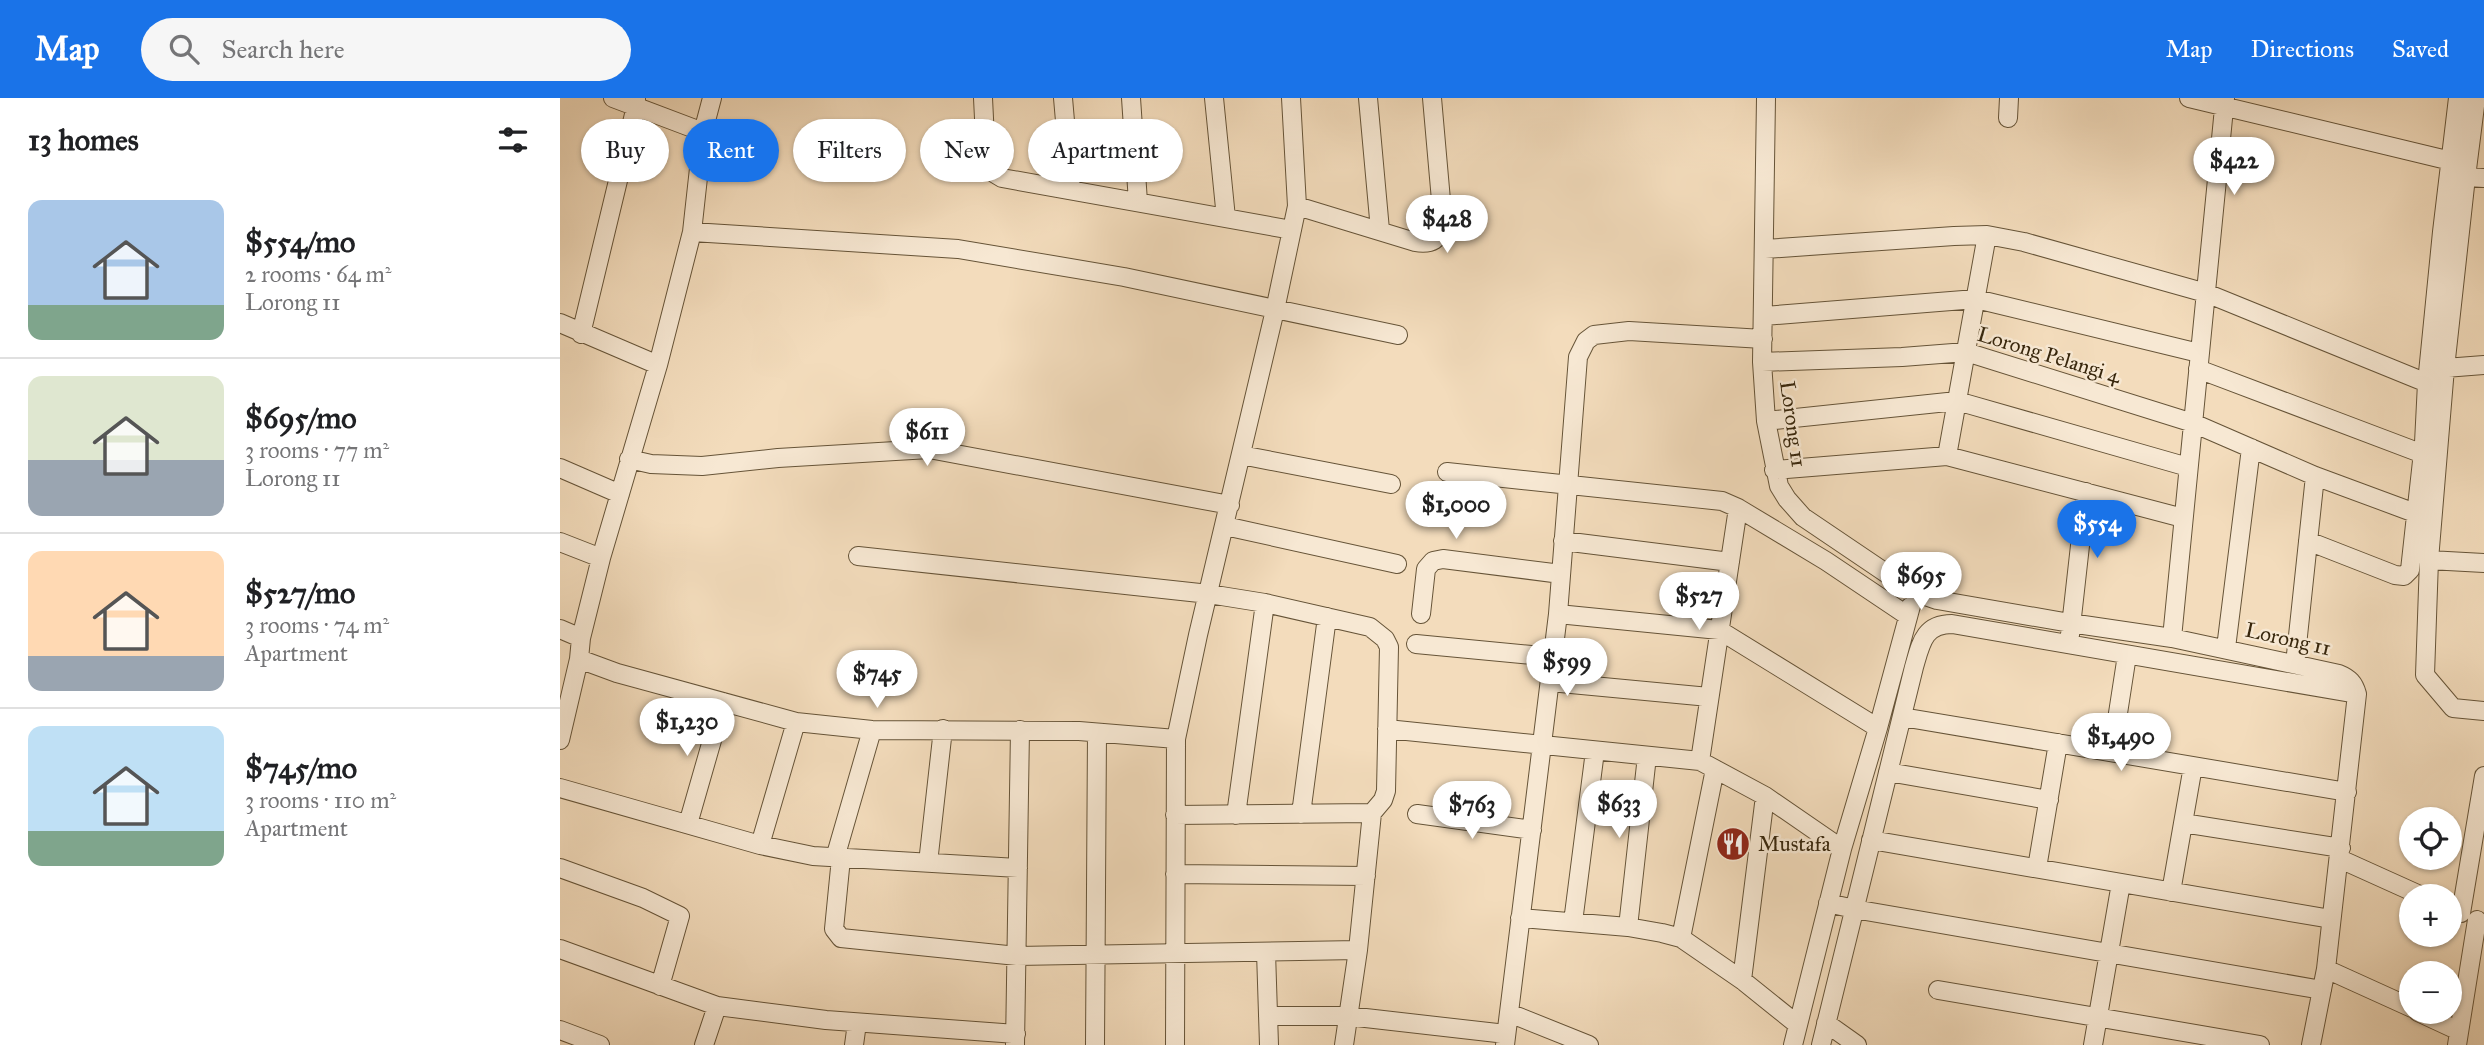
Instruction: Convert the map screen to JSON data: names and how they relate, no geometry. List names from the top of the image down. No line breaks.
{"streets":{"street":["Lorong Pelangi 4","Lorong 11"]},"crossings":[["Lorong Pelangi 4","Lorong 11"]],"places":{"restaurant":["Mustafa"]},"page":{"header":"Map","search":"Search here","nav":["Map","Directions","Saved"],"heading":"13 homes","chip":["Buy","Rent","Filters","New","Apartment"],"price":["$422","$428","$611","$1,000","$554","$695","$527","$599","$745","$1,230","$1,490","$633","$763"],"list":[{"name":"$554/mo","note":"2 rooms · 64 m² · Lorong 11"},{"name":"$695/mo","note":"3 rooms · 77 m² · Lorong 11"},{"name":"$527/mo","note":"3 rooms · 74 m² · Apartment"},{"name":"$745/mo","note":"3 rooms · 110 m² · Apartment"}],"map_buttons":["+","−"]}}
